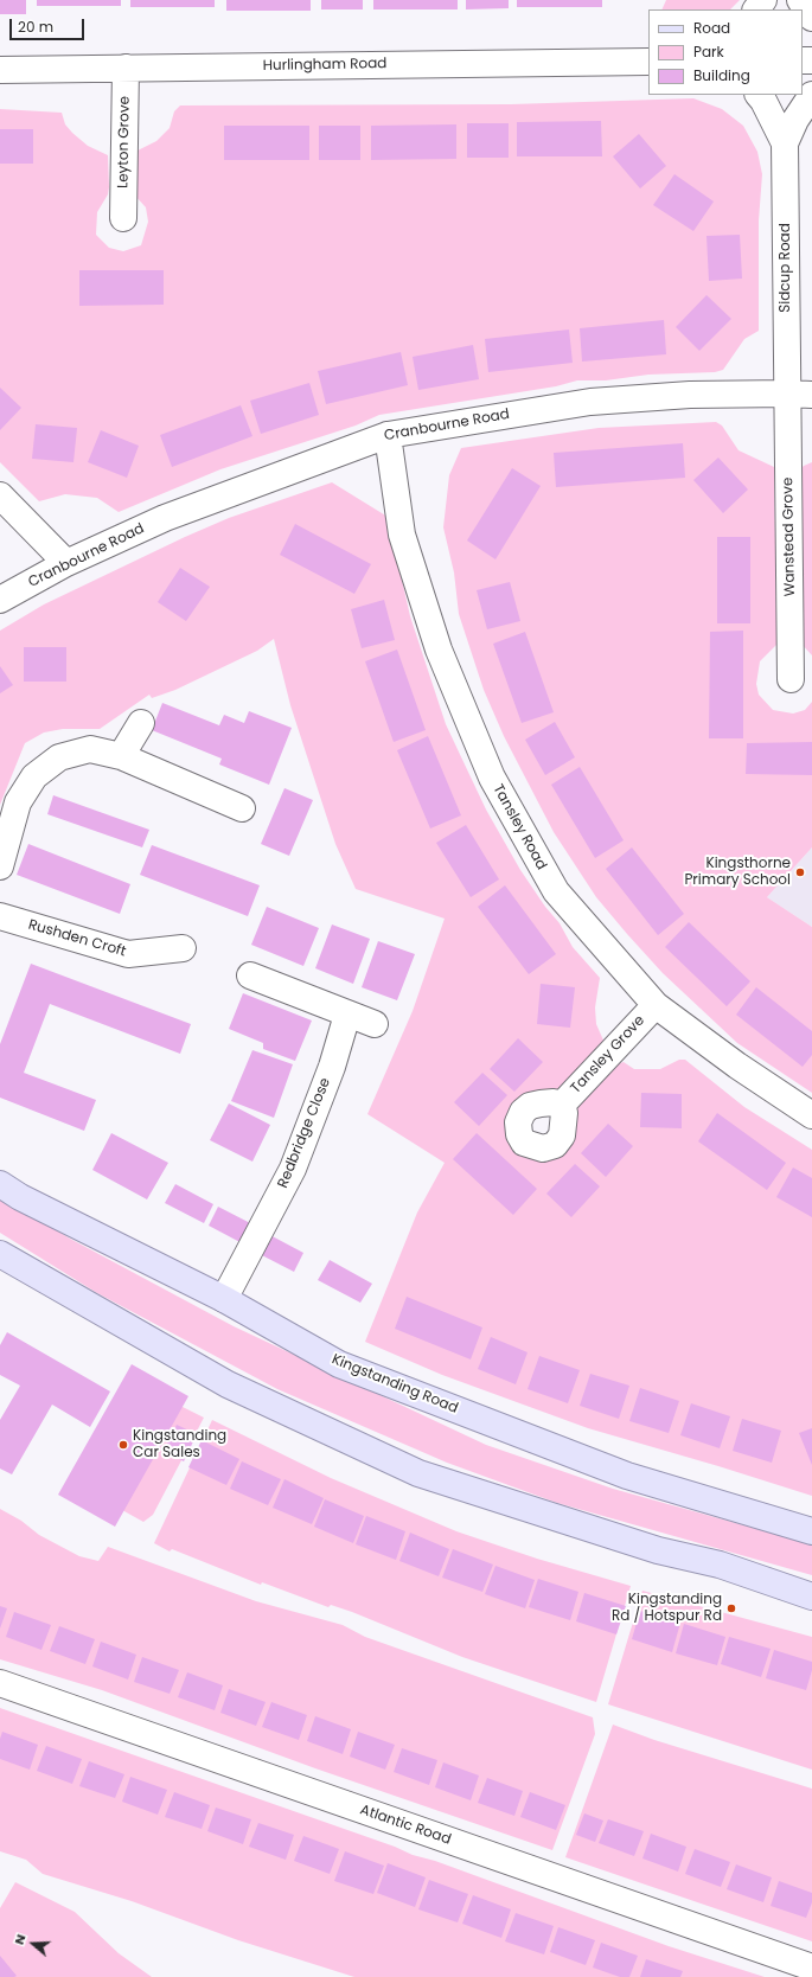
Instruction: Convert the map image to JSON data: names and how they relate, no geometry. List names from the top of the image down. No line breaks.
{"streets":{"main road":["Kingstanding Road"],"street":["Hurlingham Road","Leyton Grove","Sidcup Road","Cranbourne Road","Wanstead Grove","Tansley Road","Rushden Croft","Tansley Grove","Redbridge Close","Atlantic Road"]},"crossings":[["Hurlingham Road","Leyton Grove"],["Sidcup Road","Cranbourne Road"],["Sidcup Road","Wanstead Grove"],["Cranbourne Road","Wanstead Grove"],["Cranbourne Road","Tansley Road"],["Tansley Road","Tansley Grove"],["Redbridge Close","Kingstanding Road"]],"places":["Kingsthorne Primary School","Kingstanding Car Sales","Kingstanding Rd / Hotspur Rd"],"legend":["Road","Park","Building"],"scale_bar":"20 m","north":"left"}
